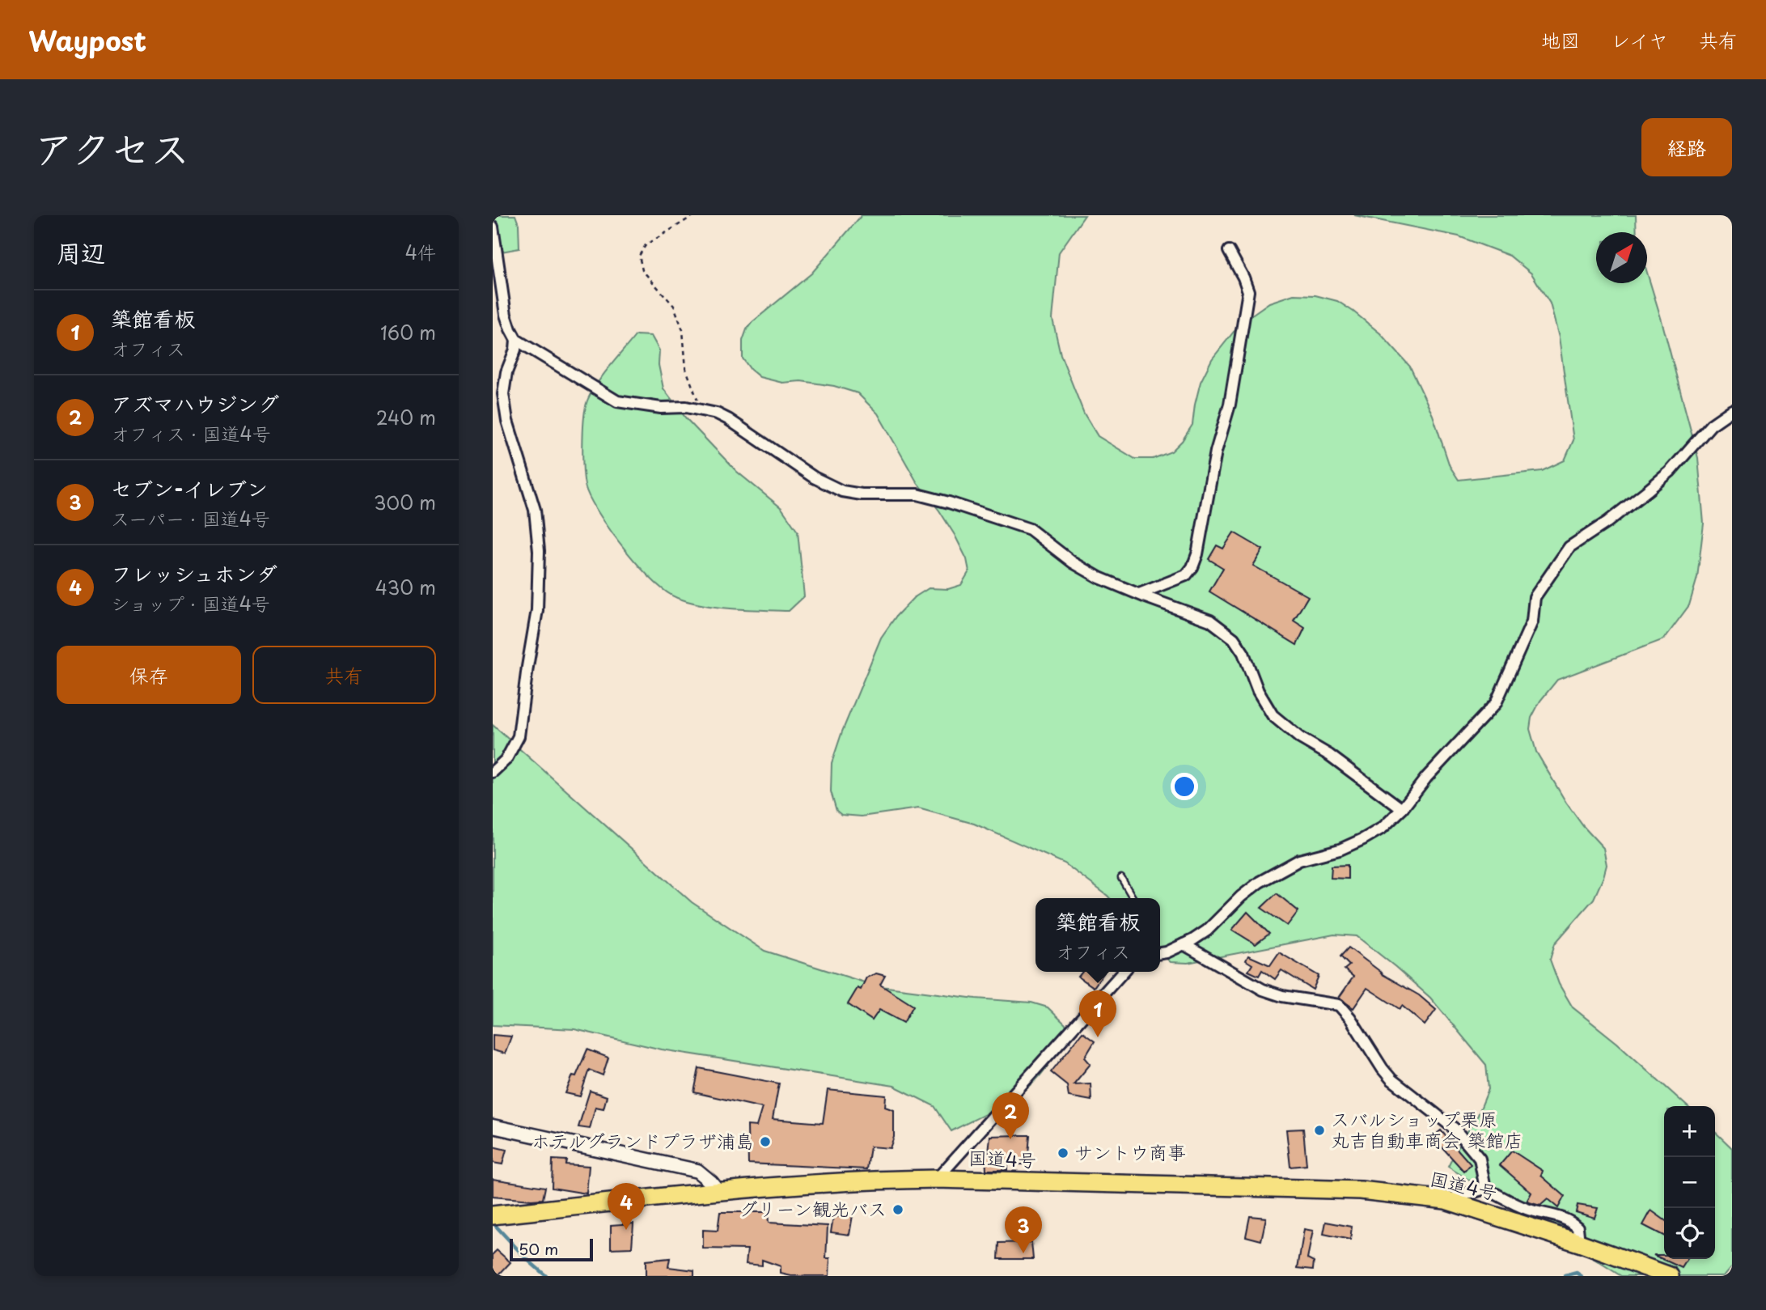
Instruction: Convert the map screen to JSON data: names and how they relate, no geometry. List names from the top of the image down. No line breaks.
{"streets":{"highway":["国道4号"]},"places":["スバルショップ栗原 丸吉自動車商会 築館店","ホテルグランドプラザ浦島","サントウ商事","グリーン観光バス"],"scale_bar":"50 m","north":"top right","page":{"header":"Waypost","nav":["地図","レイヤ","共有"],"title":"アクセス","buttons":["経路",["保存","共有"]],"heading":["周辺","4件"],"list":[{"mark":"1","name":"築館看板","note":"オフィス","value":"160 m"},{"mark":"2","name":"アズマハウジング","note":"オフィス · 国道4号","value":"240 m"},{"mark":"3","name":"セブン-イレブン","note":"スーパー · 国道4号","value":"300 m"},{"mark":"4","name":"フレッシュホンダ","note":"ショップ · 国道4号","value":"430 m"}],"popup":["築館看板","オフィス"],"pins":["1","2","4","3"],"map_buttons":["+","−"],"scale":"50 m"}}
